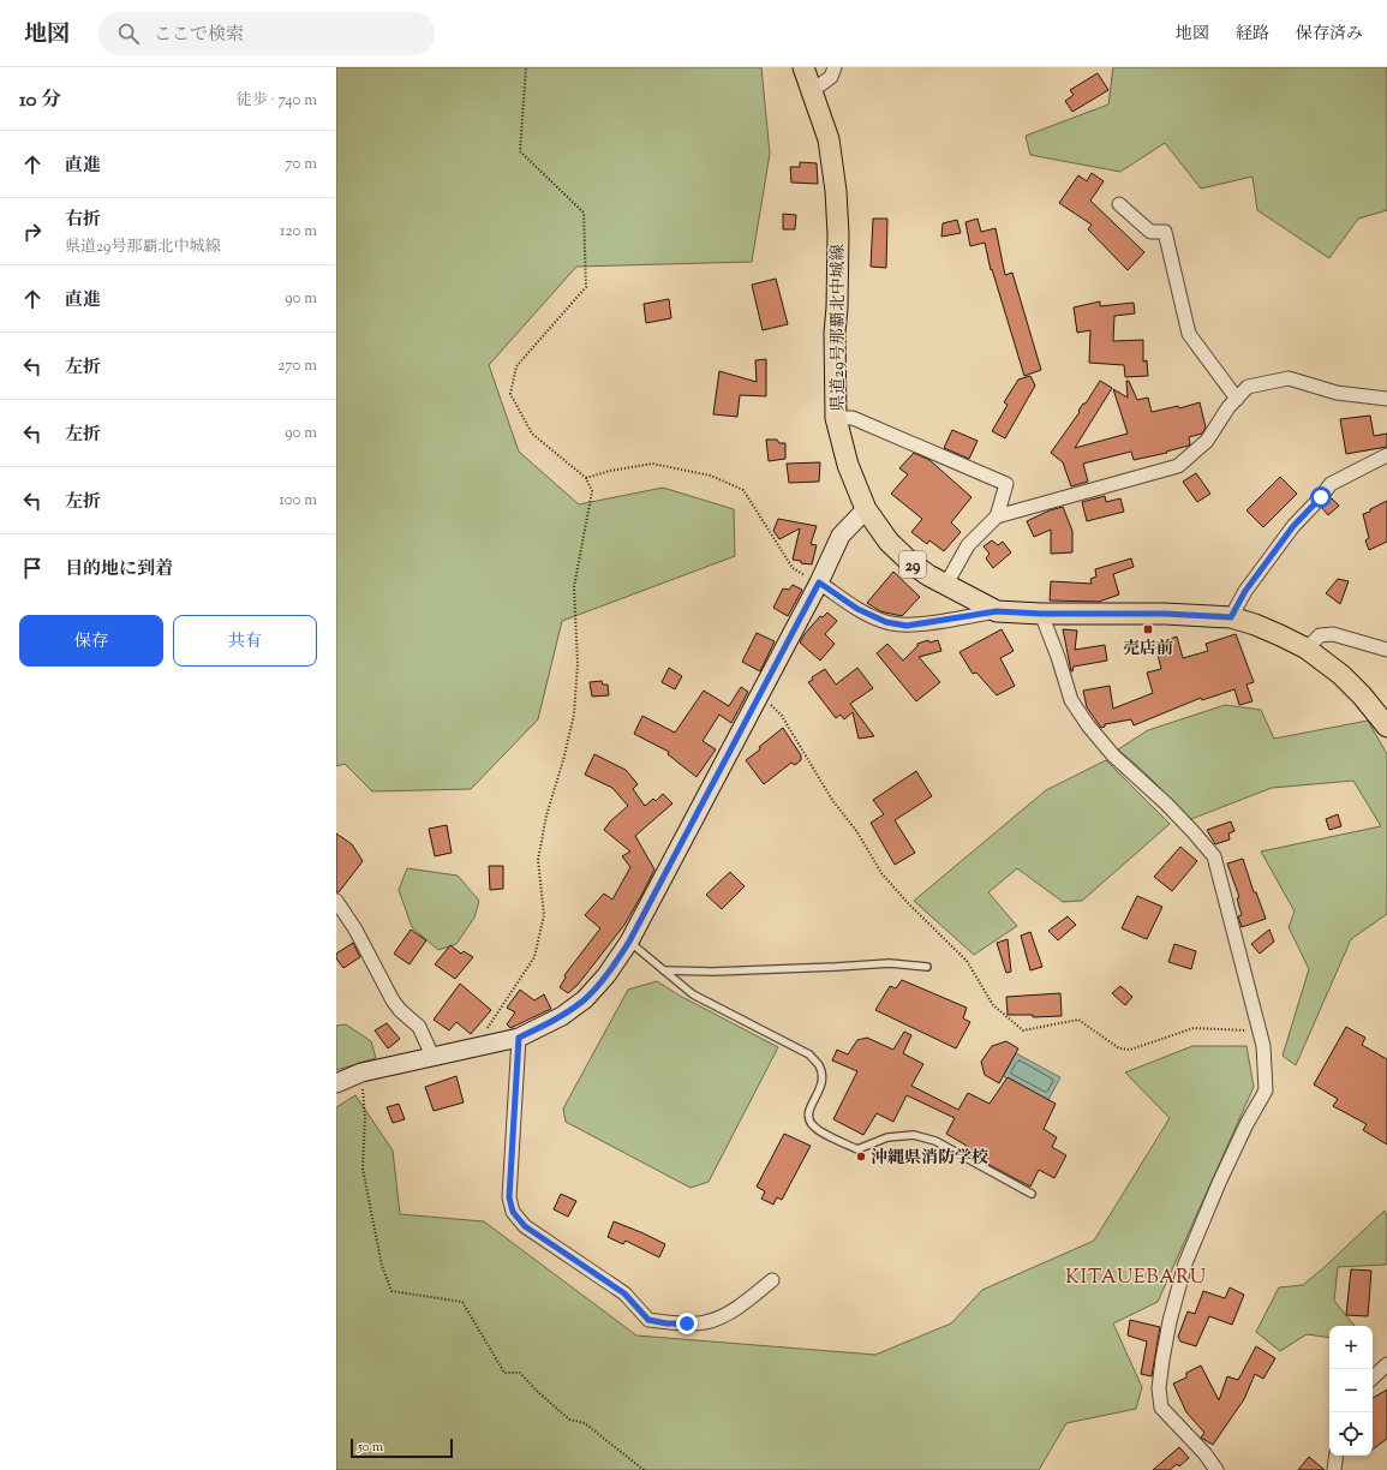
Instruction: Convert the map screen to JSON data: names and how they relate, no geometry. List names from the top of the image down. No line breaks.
{"streets":{"main road":["県道29号那覇北中城線","29"]},"districts":["KITAUEBARU"],"places":{"transit":["売店前"],"other":["沖縄県消防学校"]},"scale_bar":"50 m","page":{"header":"地図","search":"ここで検索","nav":["地図","経路","保存済み"],"heading":["10 分","徒歩 · 740 m"],"list":[["直進","70 m"],["右折","県道29号那覇北中城線","120 m"],["直進","90 m"],["左折","270 m"],["左折","90 m"],["左折","100 m"],"目的地に到着"],"buttons":["保存","共有"],"map_buttons":["+","−"],"scale":"50 m"}}
